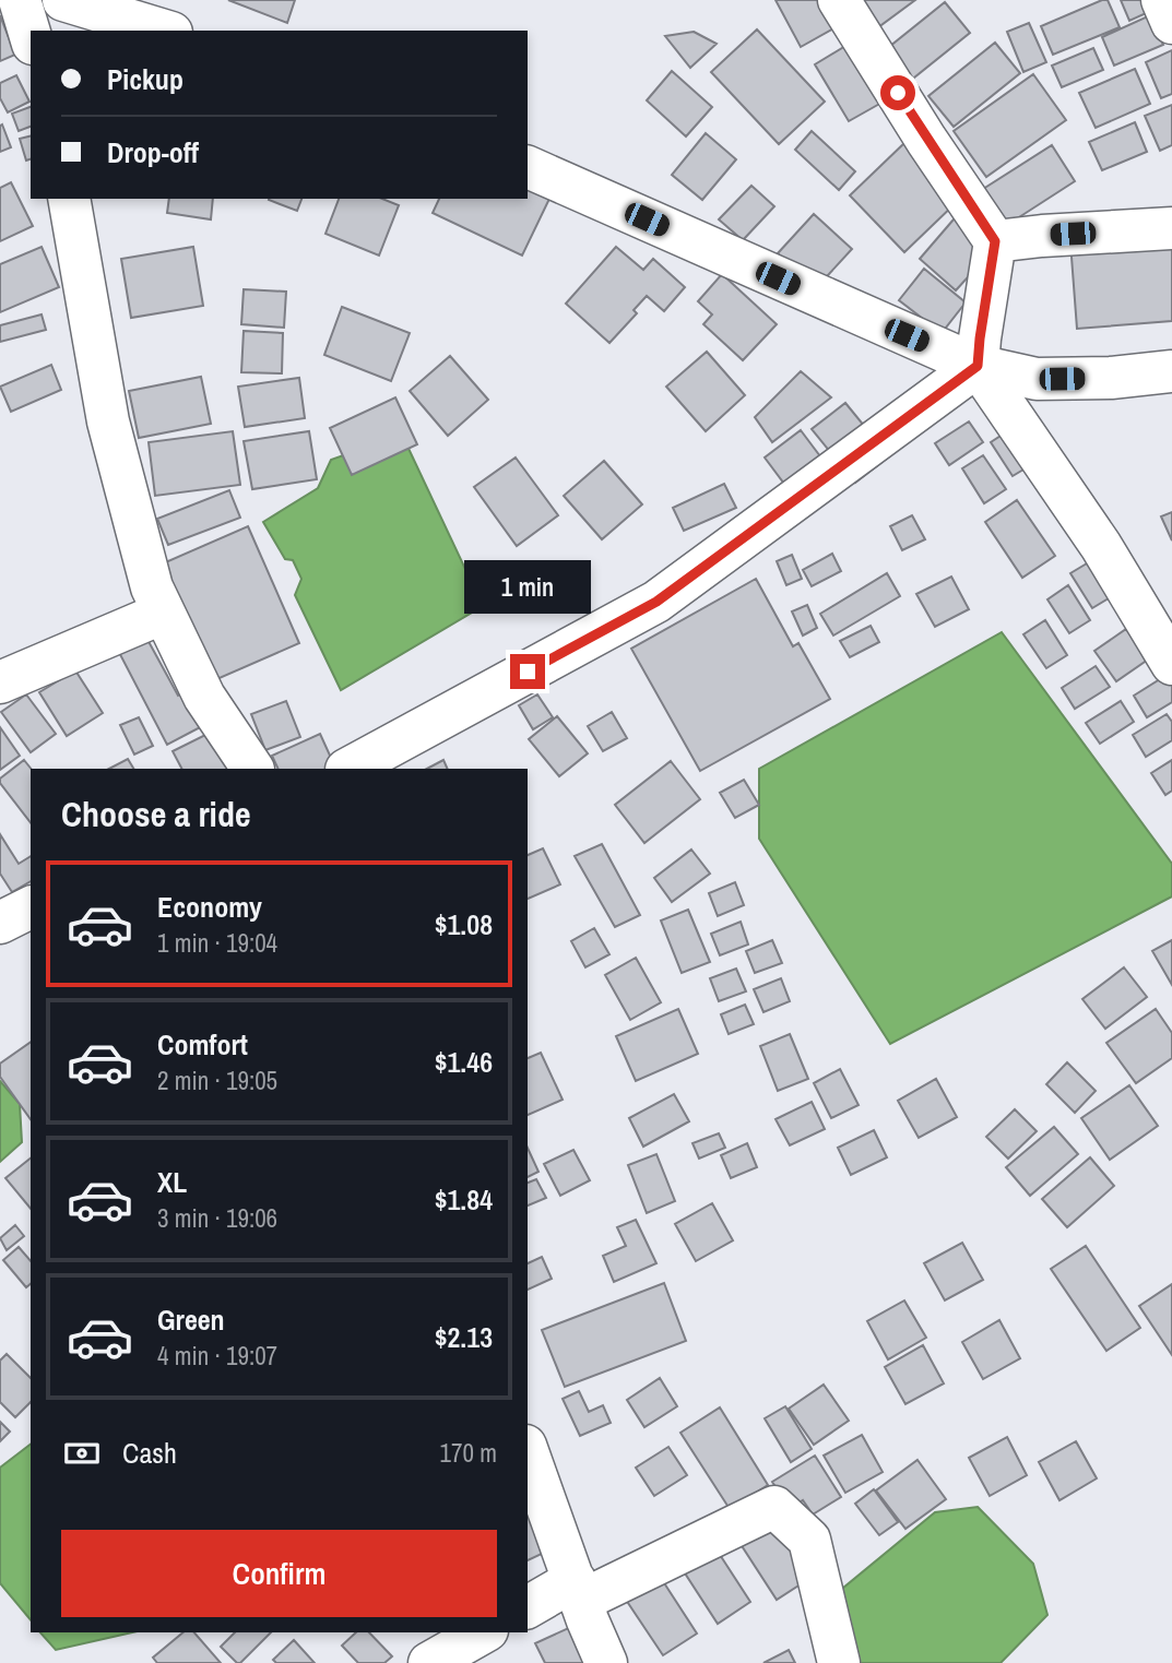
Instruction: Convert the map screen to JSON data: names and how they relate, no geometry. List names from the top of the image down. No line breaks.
{"page":{"banner":["Pickup","Drop-off"],"bubble":"1 min","heading":"Choose a ride","list":[{"name":"Economy","note":"1 min · 19:04","value":"$1.08"},{"name":"Comfort","note":"2 min · 19:05","value":"$1.46"},{"name":"XL","note":"3 min · 19:06","value":"$1.84"},{"name":"Green","note":"4 min · 19:07","value":"$2.13"}],"pay":["Cash","170 m"],"buttons":"Confirm"}}
